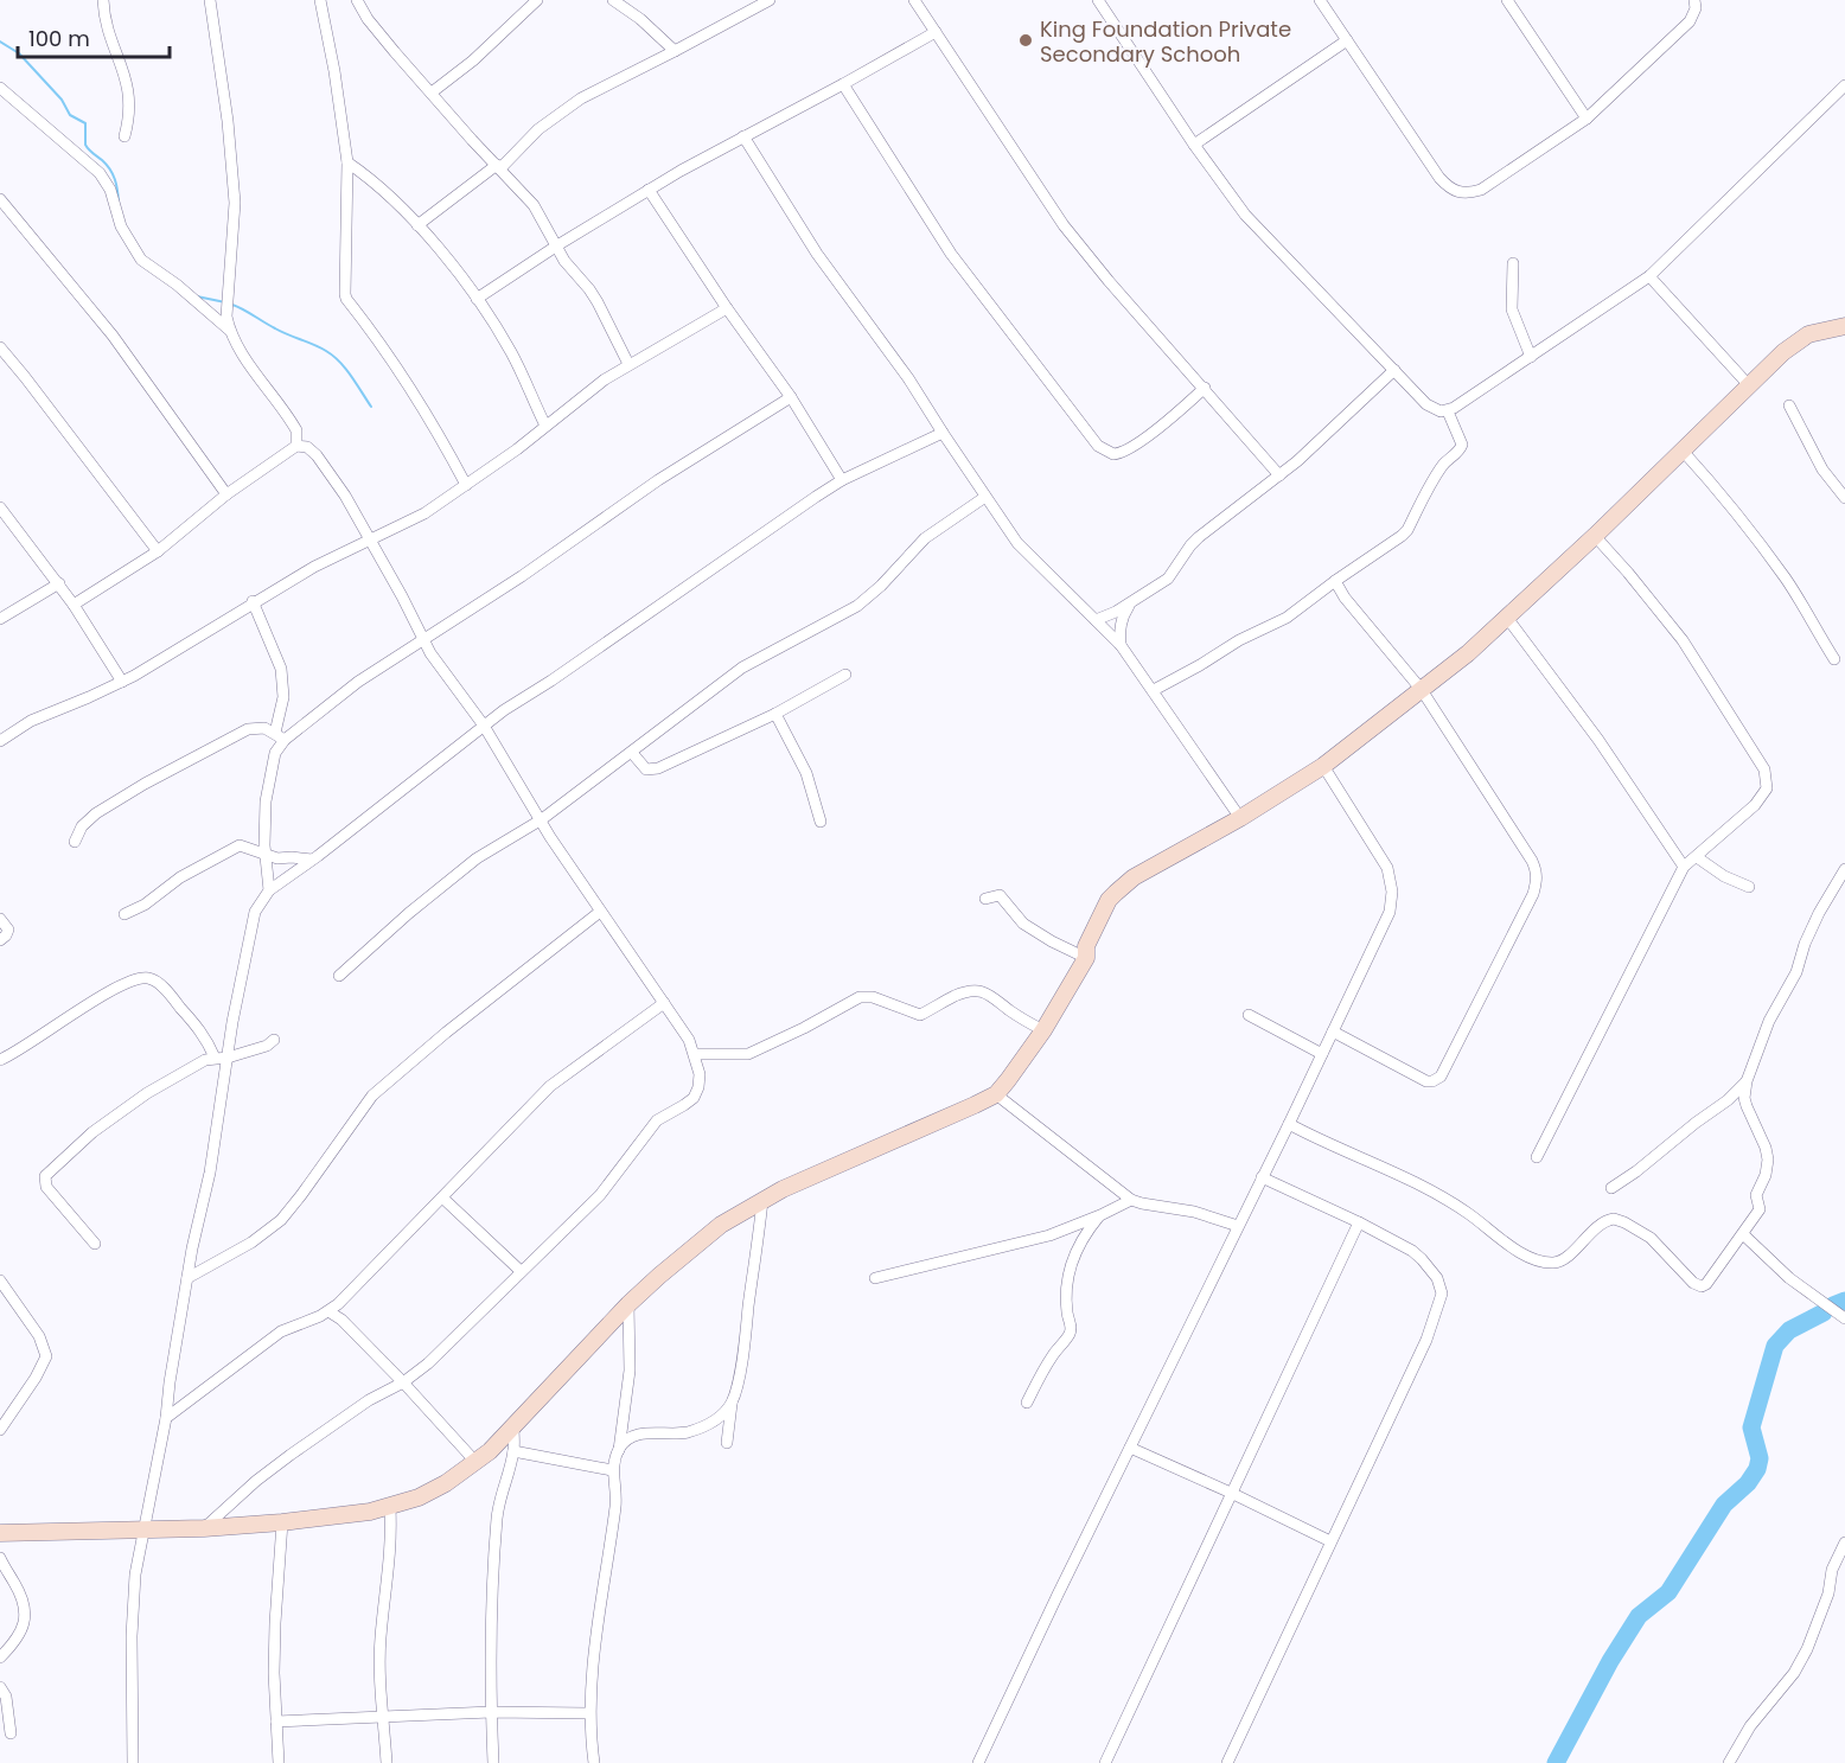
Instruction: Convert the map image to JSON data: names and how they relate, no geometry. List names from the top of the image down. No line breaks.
{"places":["King Foundation Private Secondary Schooh"],"scale_bar":"100 m"}
